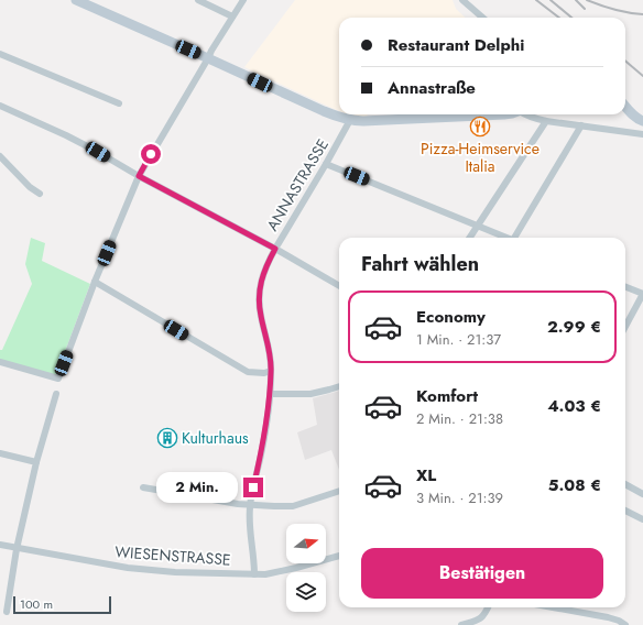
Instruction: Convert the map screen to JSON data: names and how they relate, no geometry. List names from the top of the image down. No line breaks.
{"streets":{"street":["ANNASTRASSE","WIESENSTRASSE"]},"crossings":[["ANNASTRASSE","WIESENSTRASSE"]],"places":{"restaurant":["Pizza-Heimservice Italia"],"building":["Kulturhaus"]},"scale_bar":"100 m","north":"right","page":{"banner":["Restaurant Delphi","Annastraße"],"heading":"Fahrt wählen","list":[{"name":"Economy","note":"1 Min. · 21:37","value":"2.99 €"},{"name":"Komfort","note":"2 Min. · 21:38","value":"4.03 €"},{"name":"XL","note":"3 Min. · 21:39","value":"5.08 €"}],"bubble":"2 Min.","buttons":"Bestätigen","scale":"100 m"}}
